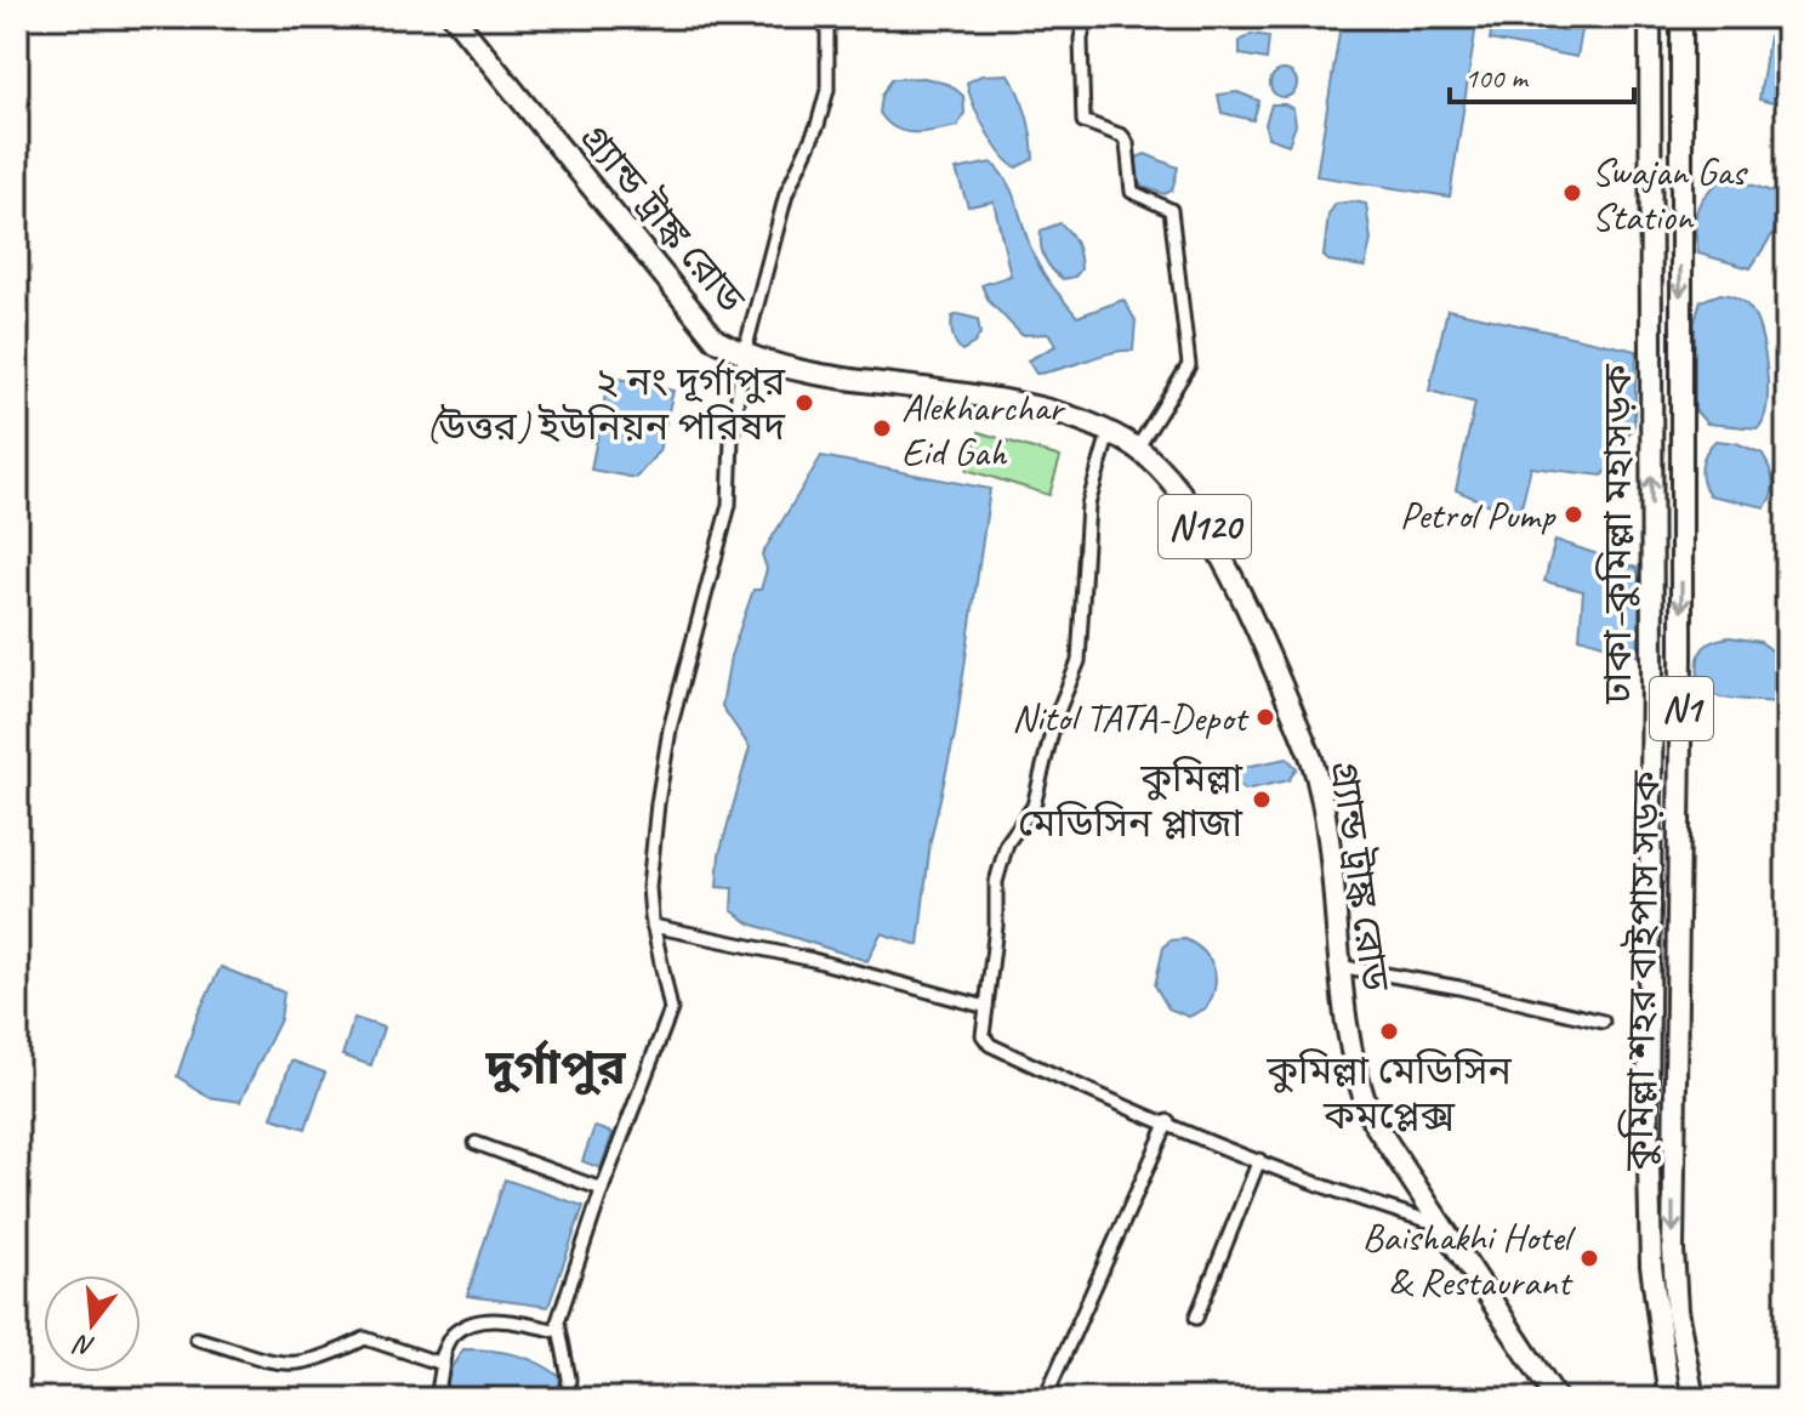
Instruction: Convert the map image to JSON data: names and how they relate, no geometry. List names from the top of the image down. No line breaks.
{"streets":{"highway":["গ্র্যান্ড ট্রাঙ্ক রোড","N120","ঢাকা–কুমিল্লা মহাসড়ক","N1","কুমিল্লা শহর বাইপাস সড়ক"]},"one_way":["ঢাকা–কুমিল্লা মহাসড়ক","কুমিল্লা শহর বাইপাস সড়ক"],"districts":["দুর্গাপুর"],"places":["Swajan Gas Station","২ নং দূর্গাপুর (উত্তর) ইউনিয়ন পরিষদ","Alekharchar Eid Gah","Petrol Pump","Nitol TATA-Depot","কুমিল্লা মেডিসিন প্লাজা","কুমিল্লা মেডিসিন কমপ্লেক্স","Baishakhi Hotel & Restaurant"],"scale_bar":"100 m","north":"bottom"}
